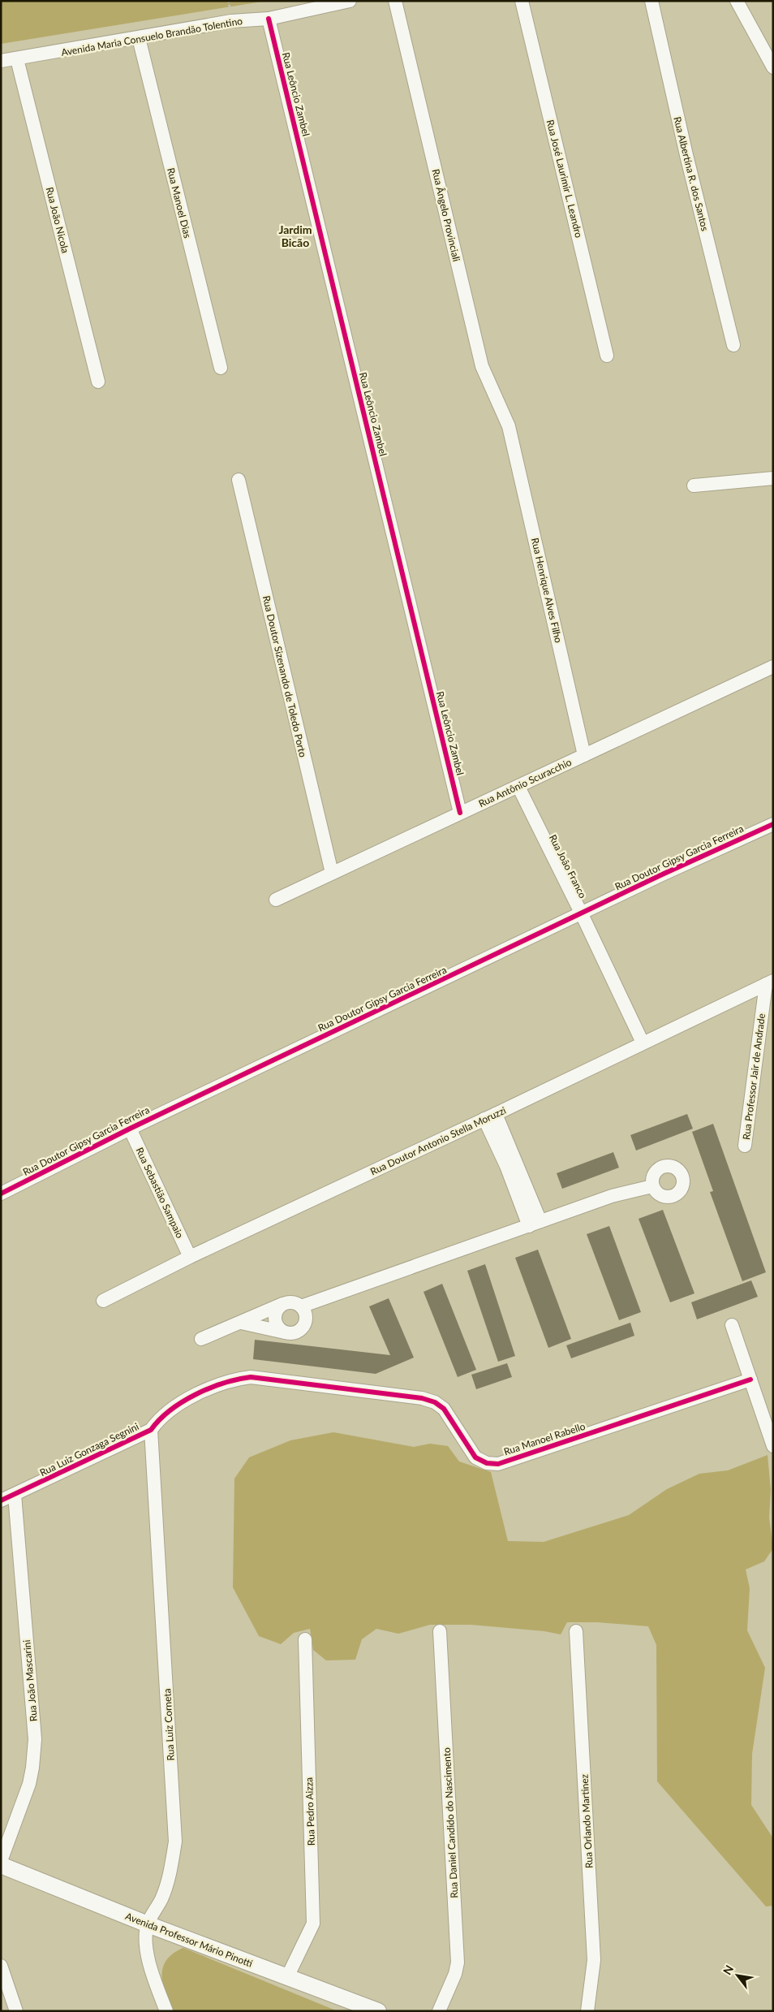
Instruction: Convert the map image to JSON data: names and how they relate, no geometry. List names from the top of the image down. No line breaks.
{"streets":{"street":["Avenida Maria Consuelo Brandão Tolentino","Rua Leôncio Zambel","Rua Albertina R. dos Santos","Rua José Laurimir L. Leandro","Rua Manoel Dias","Rua Ângelo Provinciali","Rua João Nicola","Rua Henrique Alves Filho","Rua Doutor Sizenando de Toledo Porto","Rua Antônio Scuracchio","Rua Doutor Gipsy Garcia Ferreira","Rua João Franco","Rua Professor Jair de Andrade","Rua Doutor Antonio Stella Moruzzi","Rua Sebastião Sampaio","Rua Manoel Rabello","Rua Luiz Gonzaga Segnini","Rua João Mascarini","Rua Luiz Corneta","Rua Pedro Aizza","Rua Orlando Martinez","Rua Daniel Candido do Nascimento","Avenida Professor Mário Pinotti"]},"crossings":[["Avenida Maria Consuelo Brandão Tolentino","Rua Leôncio Zambel"],["Avenida Maria Consuelo Brandão Tolentino","Rua Manoel Dias"],["Avenida Maria Consuelo Brandão Tolentino","Rua João Nicola"],["Rua Leôncio Zambel","Rua Antônio Scuracchio"],["Rua Ângelo Provinciali","Rua Henrique Alves Filho"],["Rua Henrique Alves Filho","Rua Antônio Scuracchio"],["Rua Doutor Sizenando de Toledo Porto","Rua Antônio Scuracchio"],["Rua Antônio Scuracchio","Rua João Franco"],["Rua Doutor Gipsy Garcia Ferreira","Rua João Franco"],["Rua Doutor Gipsy Garcia Ferreira","Rua Sebastião Sampaio"],["Rua João Franco","Rua Doutor Antonio Stella Moruzzi"],["Rua Professor Jair de Andrade","Rua Doutor Antonio Stella Moruzzi"],["Rua Doutor Antonio Stella Moruzzi","Rua Sebastião Sampaio"],["Rua Manoel Rabello","Rua Luiz Gonzaga Segnini"],["Rua Luiz Gonzaga Segnini","Rua João Mascarini"],["Rua Luiz Gonzaga Segnini","Rua Luiz Corneta"],["Rua Luiz Corneta","Avenida Professor Mário Pinotti"],["Rua Pedro Aizza","Avenida Professor Mário Pinotti"]],"districts":["Jardim Bicão"],"north":"top left"}
